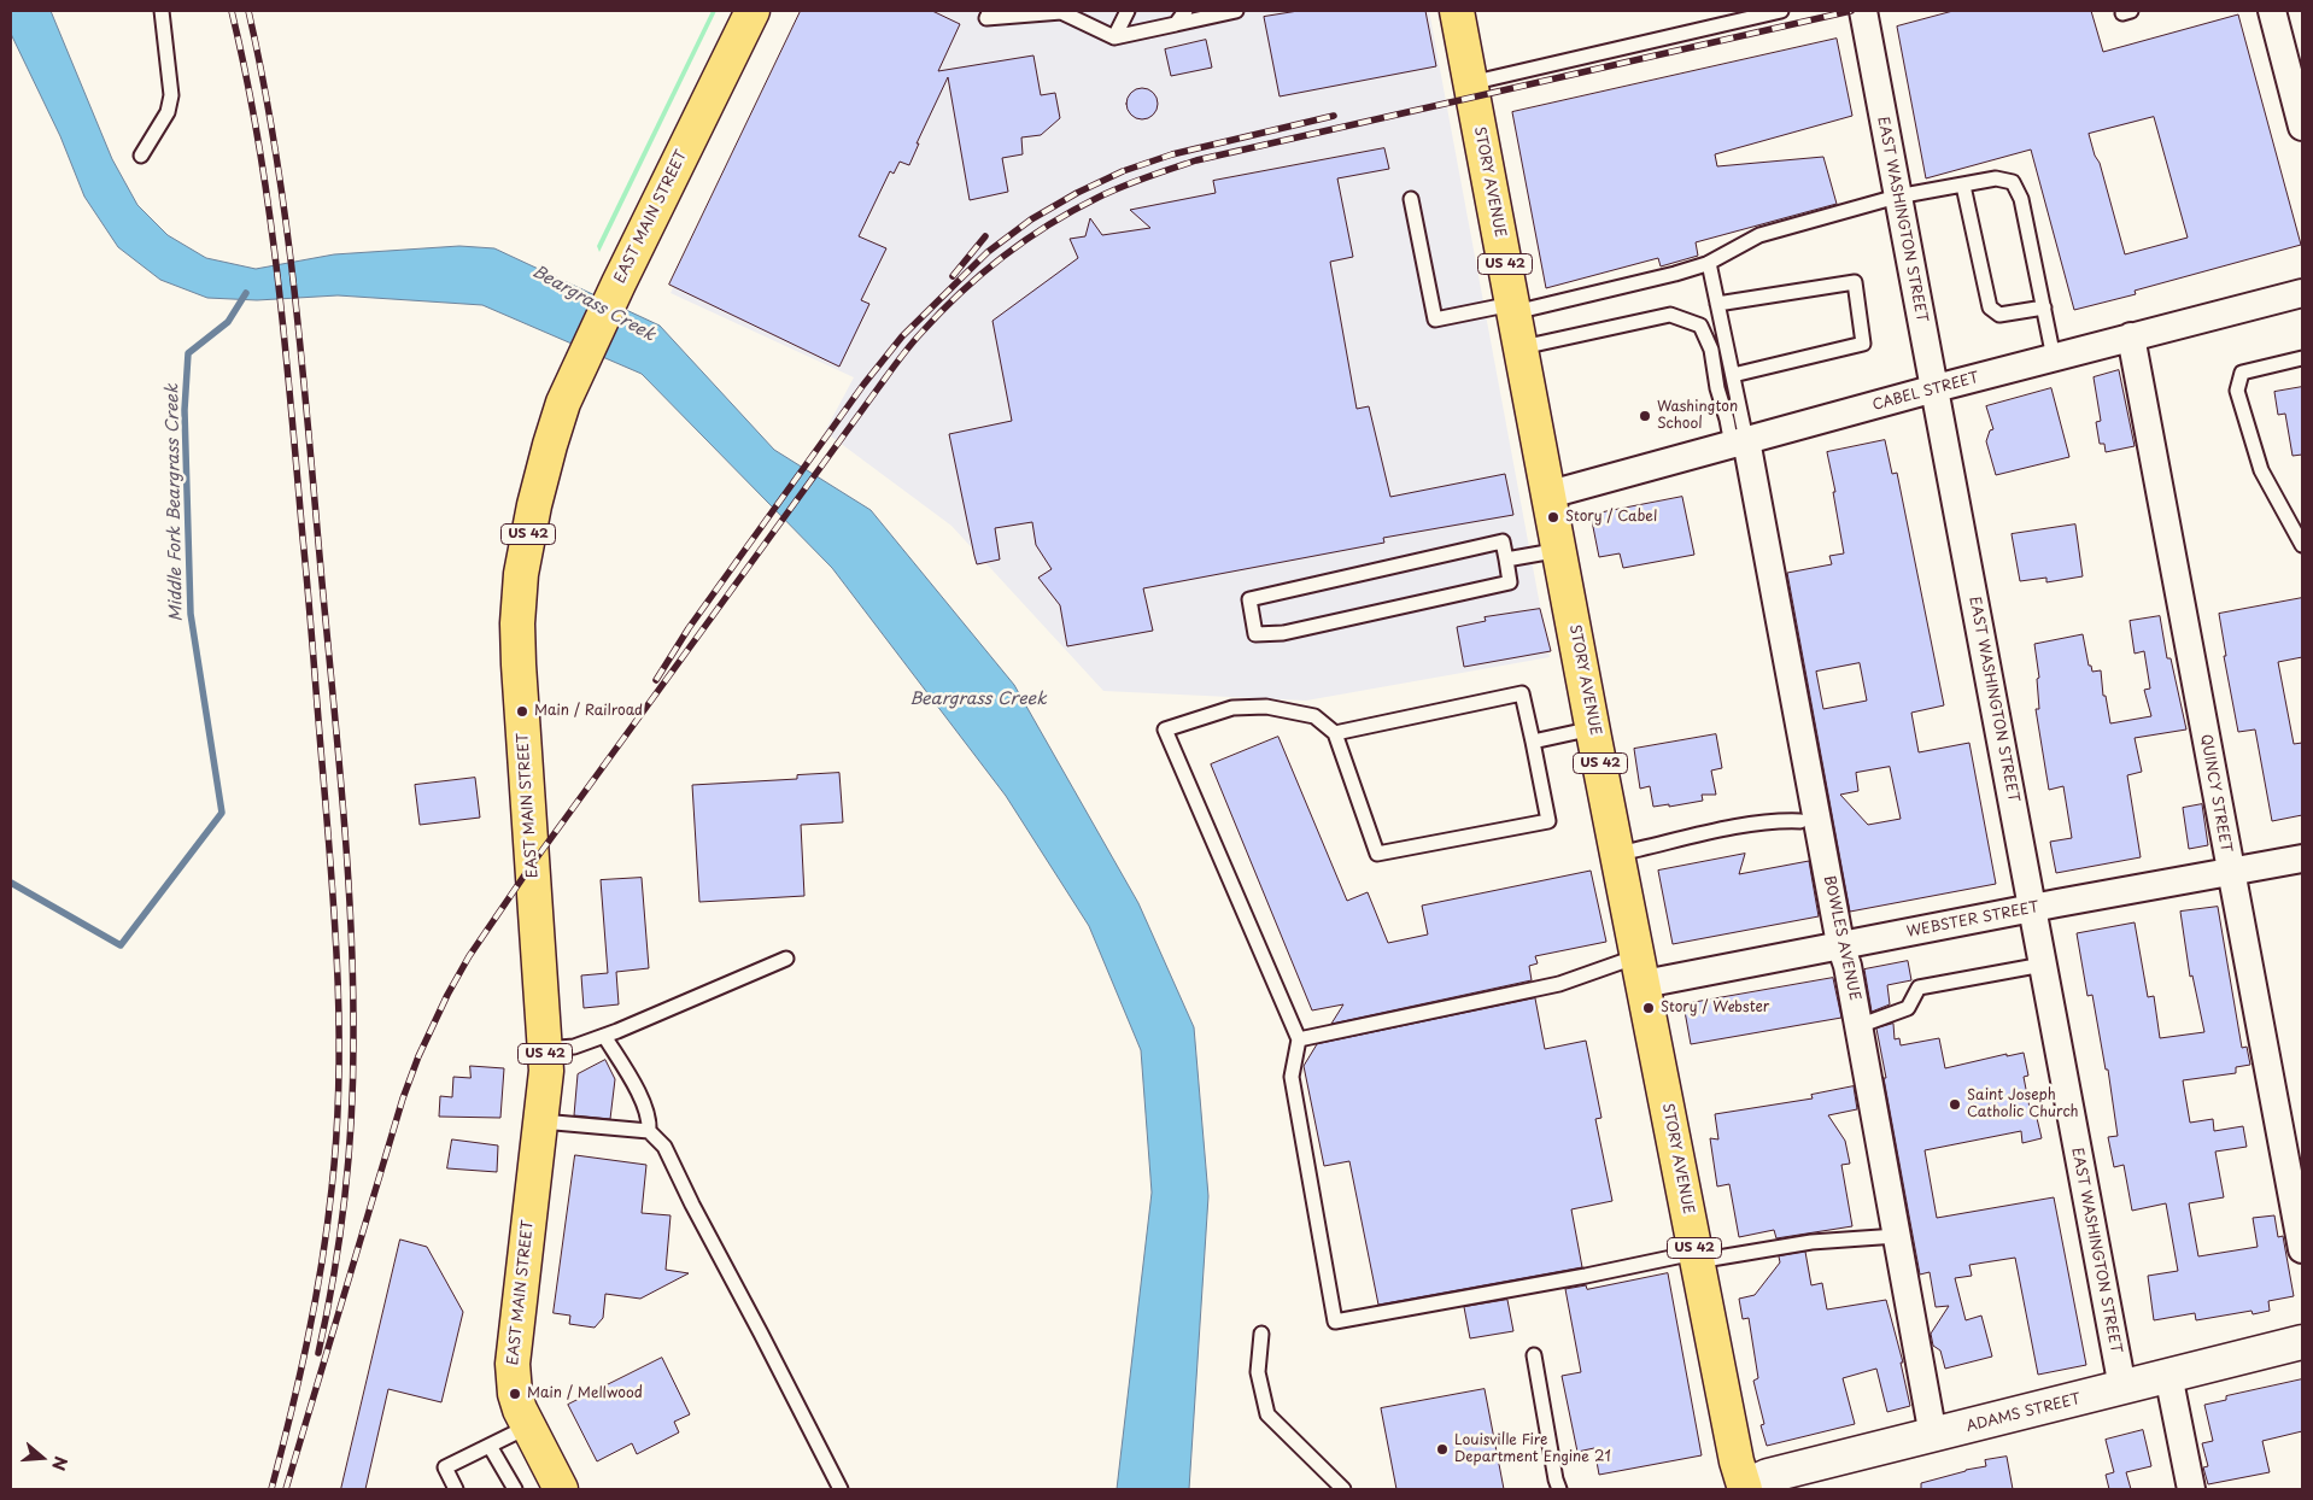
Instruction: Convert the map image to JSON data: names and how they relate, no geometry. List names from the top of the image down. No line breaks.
{"streets":{"main road":["STORY AVENUE","EAST MAIN STREET","US 42"],"street":["EAST WASHINGTON STREET","CABEL STREET","QUINCY STREET","WEBSTER STREET","BOWLES AVENUE","ADAMS STREET"]},"crossings":[["STORY AVENUE","CABEL STREET"],["STORY AVENUE","WEBSTER STREET"],["STORY AVENUE","ADAMS STREET"],["EAST MAIN STREET","US 42"],["EAST WASHINGTON STREET","CABEL STREET"],["EAST WASHINGTON STREET","WEBSTER STREET"],["EAST WASHINGTON STREET","ADAMS STREET"],["CABEL STREET","QUINCY STREET"],["CABEL STREET","BOWLES AVENUE"],["QUINCY STREET","WEBSTER STREET"],["WEBSTER STREET","BOWLES AVENUE"],["BOWLES AVENUE","ADAMS STREET"]],"water":["Beargrass Creek","Middle Fork Beargrass Creek"],"places":["Washington School","Story / Cabel","Main / Railroad","Story / Webster","Saint Joseph Catholic Church","Main / Mellwood","Louisville Fire Department Engine 21"],"north":"right"}
